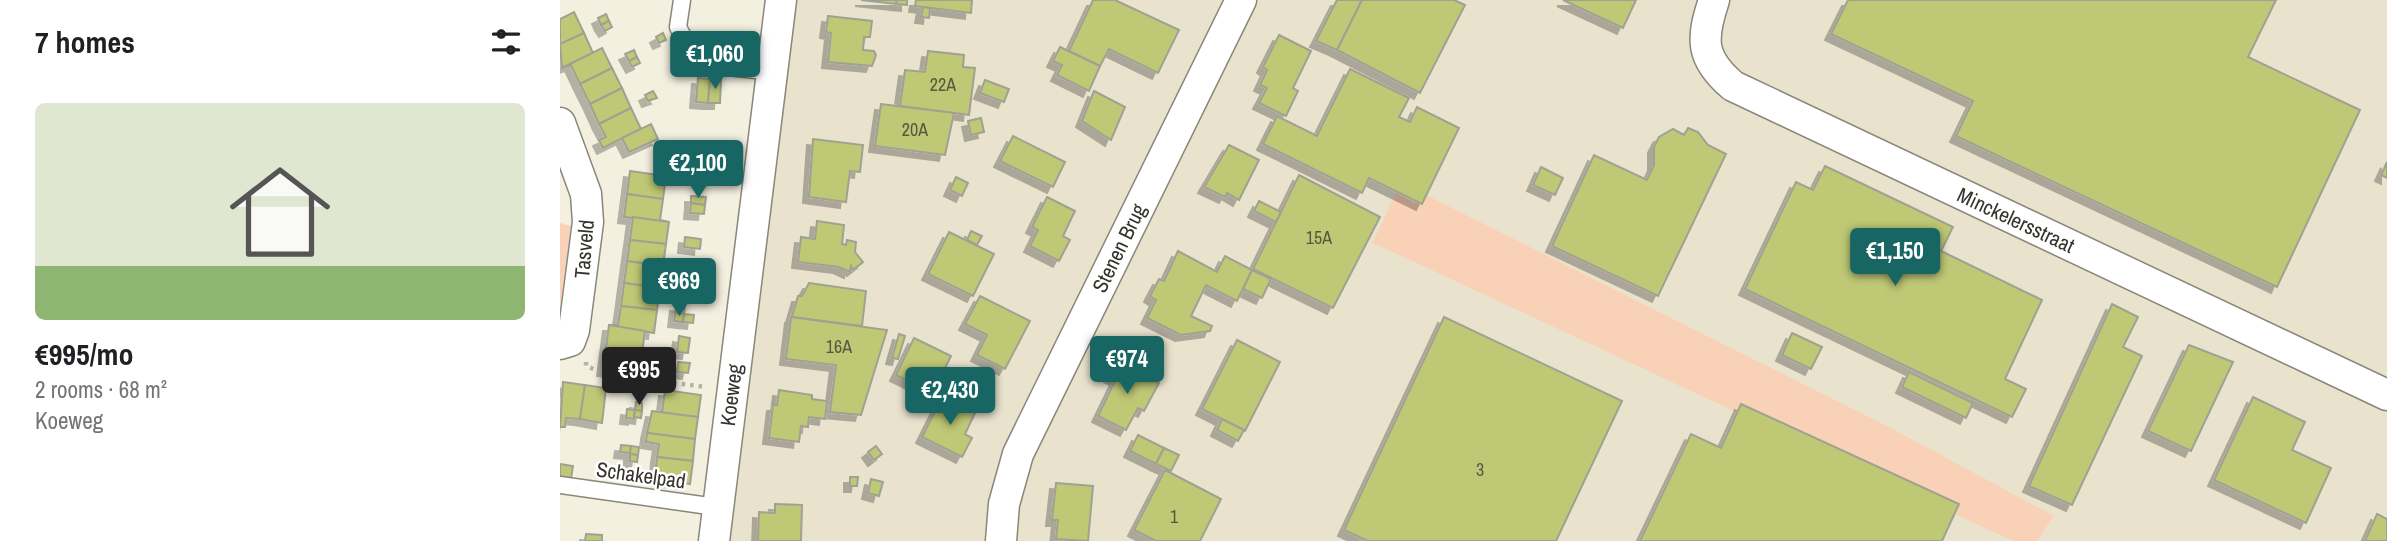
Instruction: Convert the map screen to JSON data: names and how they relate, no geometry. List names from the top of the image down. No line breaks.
{"streets":{"street":["Minckelersstraat","Stenen Brug","Tasveld","Koeweg"],"lane":["Schakelpad"]},"crossings":[["Koeweg","Schakelpad"]],"house_numbers":["22A","20A","15A","16A","3","1"],"page":{"heading":"7 homes","price":["€1,060","€2,100","€1,150","€969","€974","€995","€2,430"],"list":[{"name":"€995/mo","note":"2 rooms · 68 m² · Koeweg"}]}}
